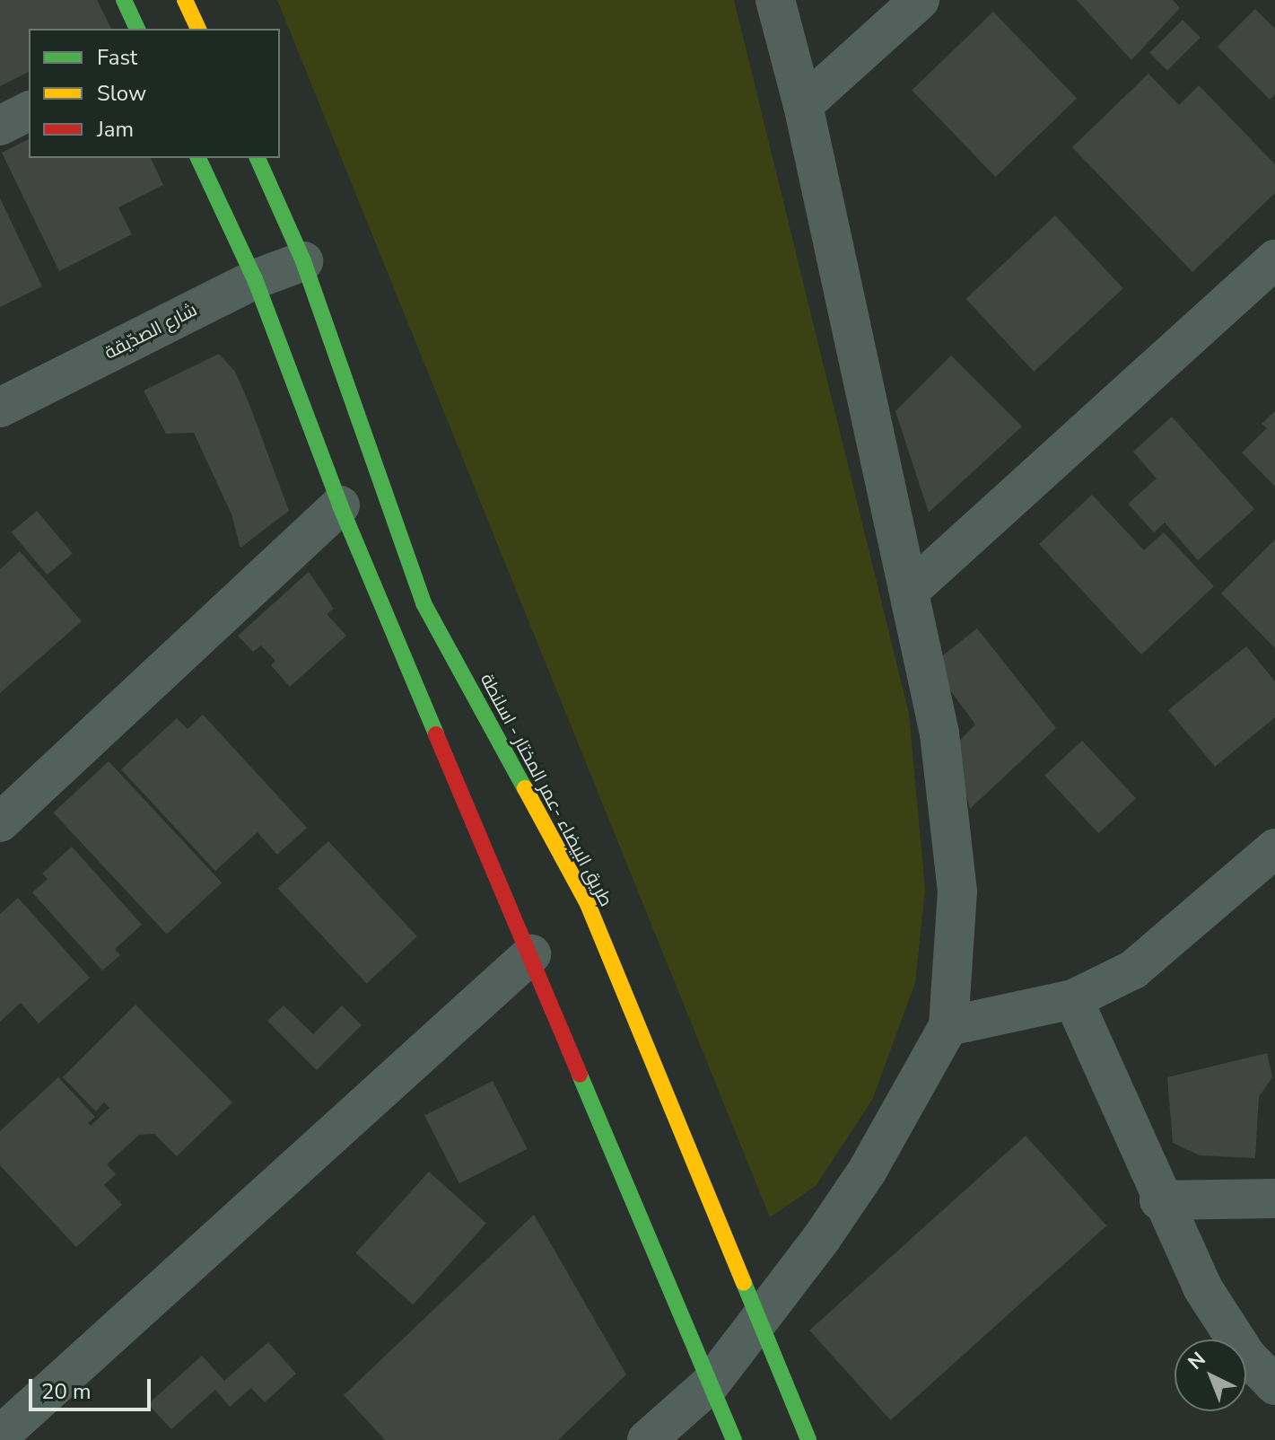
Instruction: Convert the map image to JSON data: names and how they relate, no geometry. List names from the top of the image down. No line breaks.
{"streets":{"main road":["طريق البيضاء -عمر المختار - اسلنطة"],"street":["شارع الصدّيقة"]},"crossings":[["شارع الصدّيقة","طريق البيضاء -عمر المختار - اسلنطة"]],"legend":["Fast","Slow","Jam"],"scale_bar":"20 m","north":"top left"}
